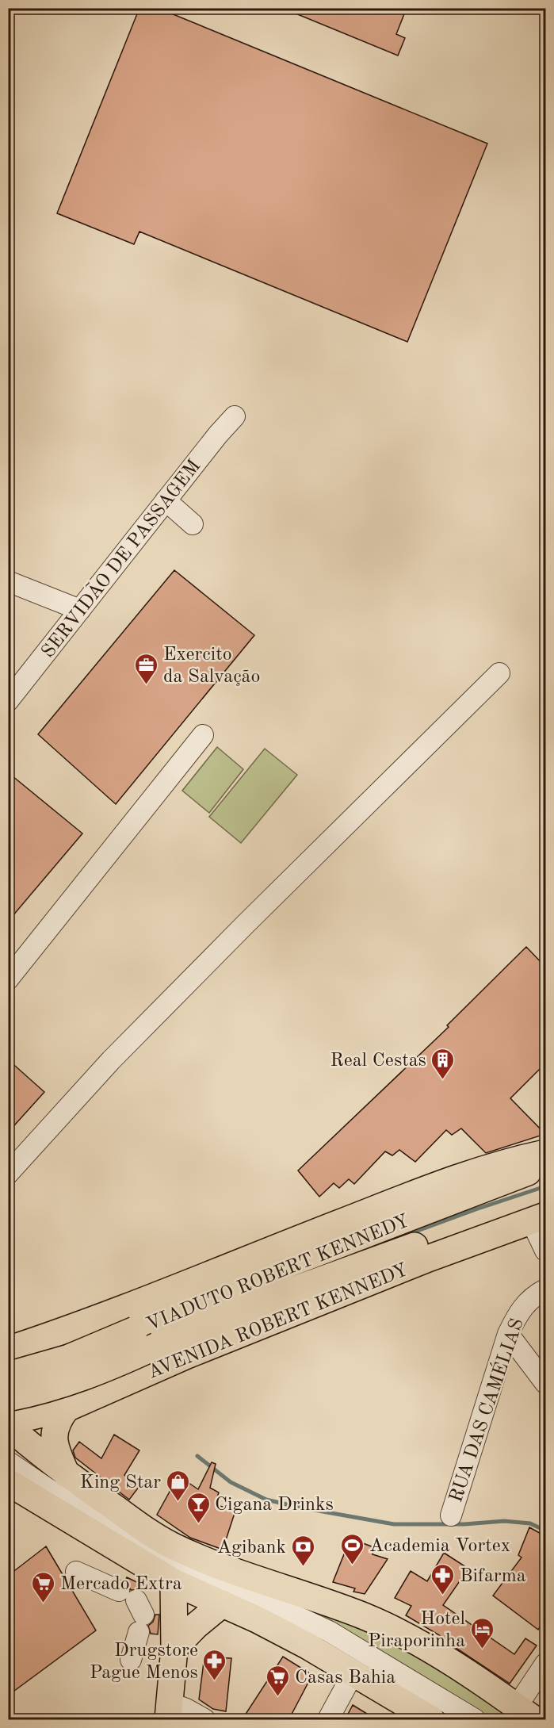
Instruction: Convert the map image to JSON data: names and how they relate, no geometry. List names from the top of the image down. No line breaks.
{"streets":{"main road":["VIADUTO ROBERT KENNEDY","AVENIDA ROBERT KENNEDY"],"street":["SERVIDÃO DE PASSAGEM","RUA DAS CAMÉLIAS"]},"crossings":[["VIADUTO ROBERT KENNEDY","AVENIDA ROBERT KENNEDY"]],"places":{"office":["Exercito da Salvação"],"building":["Real Cestas"],"shop":["King Star"],"bar":["Cigana Drinks"],"sports":["Academia Vortex"],"bank":["Agibank"],"pharmacy":["Bifarma","Drugstore Pague Menos"],"supermarket":["Mercado Extra","Casas Bahia"],"hotel":["Hotel Piraporinha"]}}
